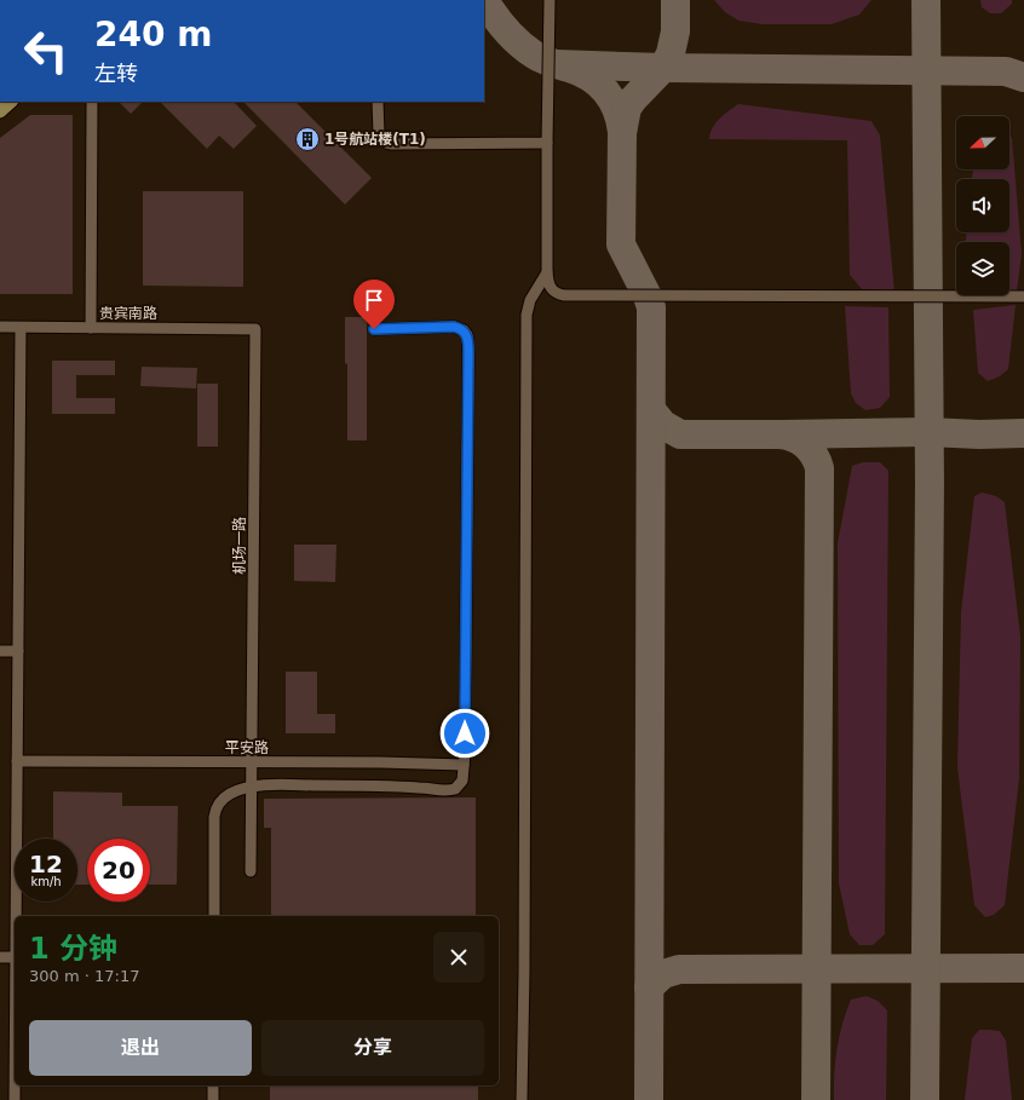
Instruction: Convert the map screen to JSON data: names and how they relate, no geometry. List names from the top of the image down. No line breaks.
{"streets":{"street":["贵宾南路","机场一路","平安路"]},"crossings":[["贵宾南路","机场一路"],["机场一路","平安路"]],"places":{"building":["1号航站楼(T1)"]},"north":"left","page":{"turn":["240 m","左转"],"speed":"12 km/h","limit":"20","heading":["1 分钟","300 m · 17:17"],"buttons":["退出","分享"]}}
